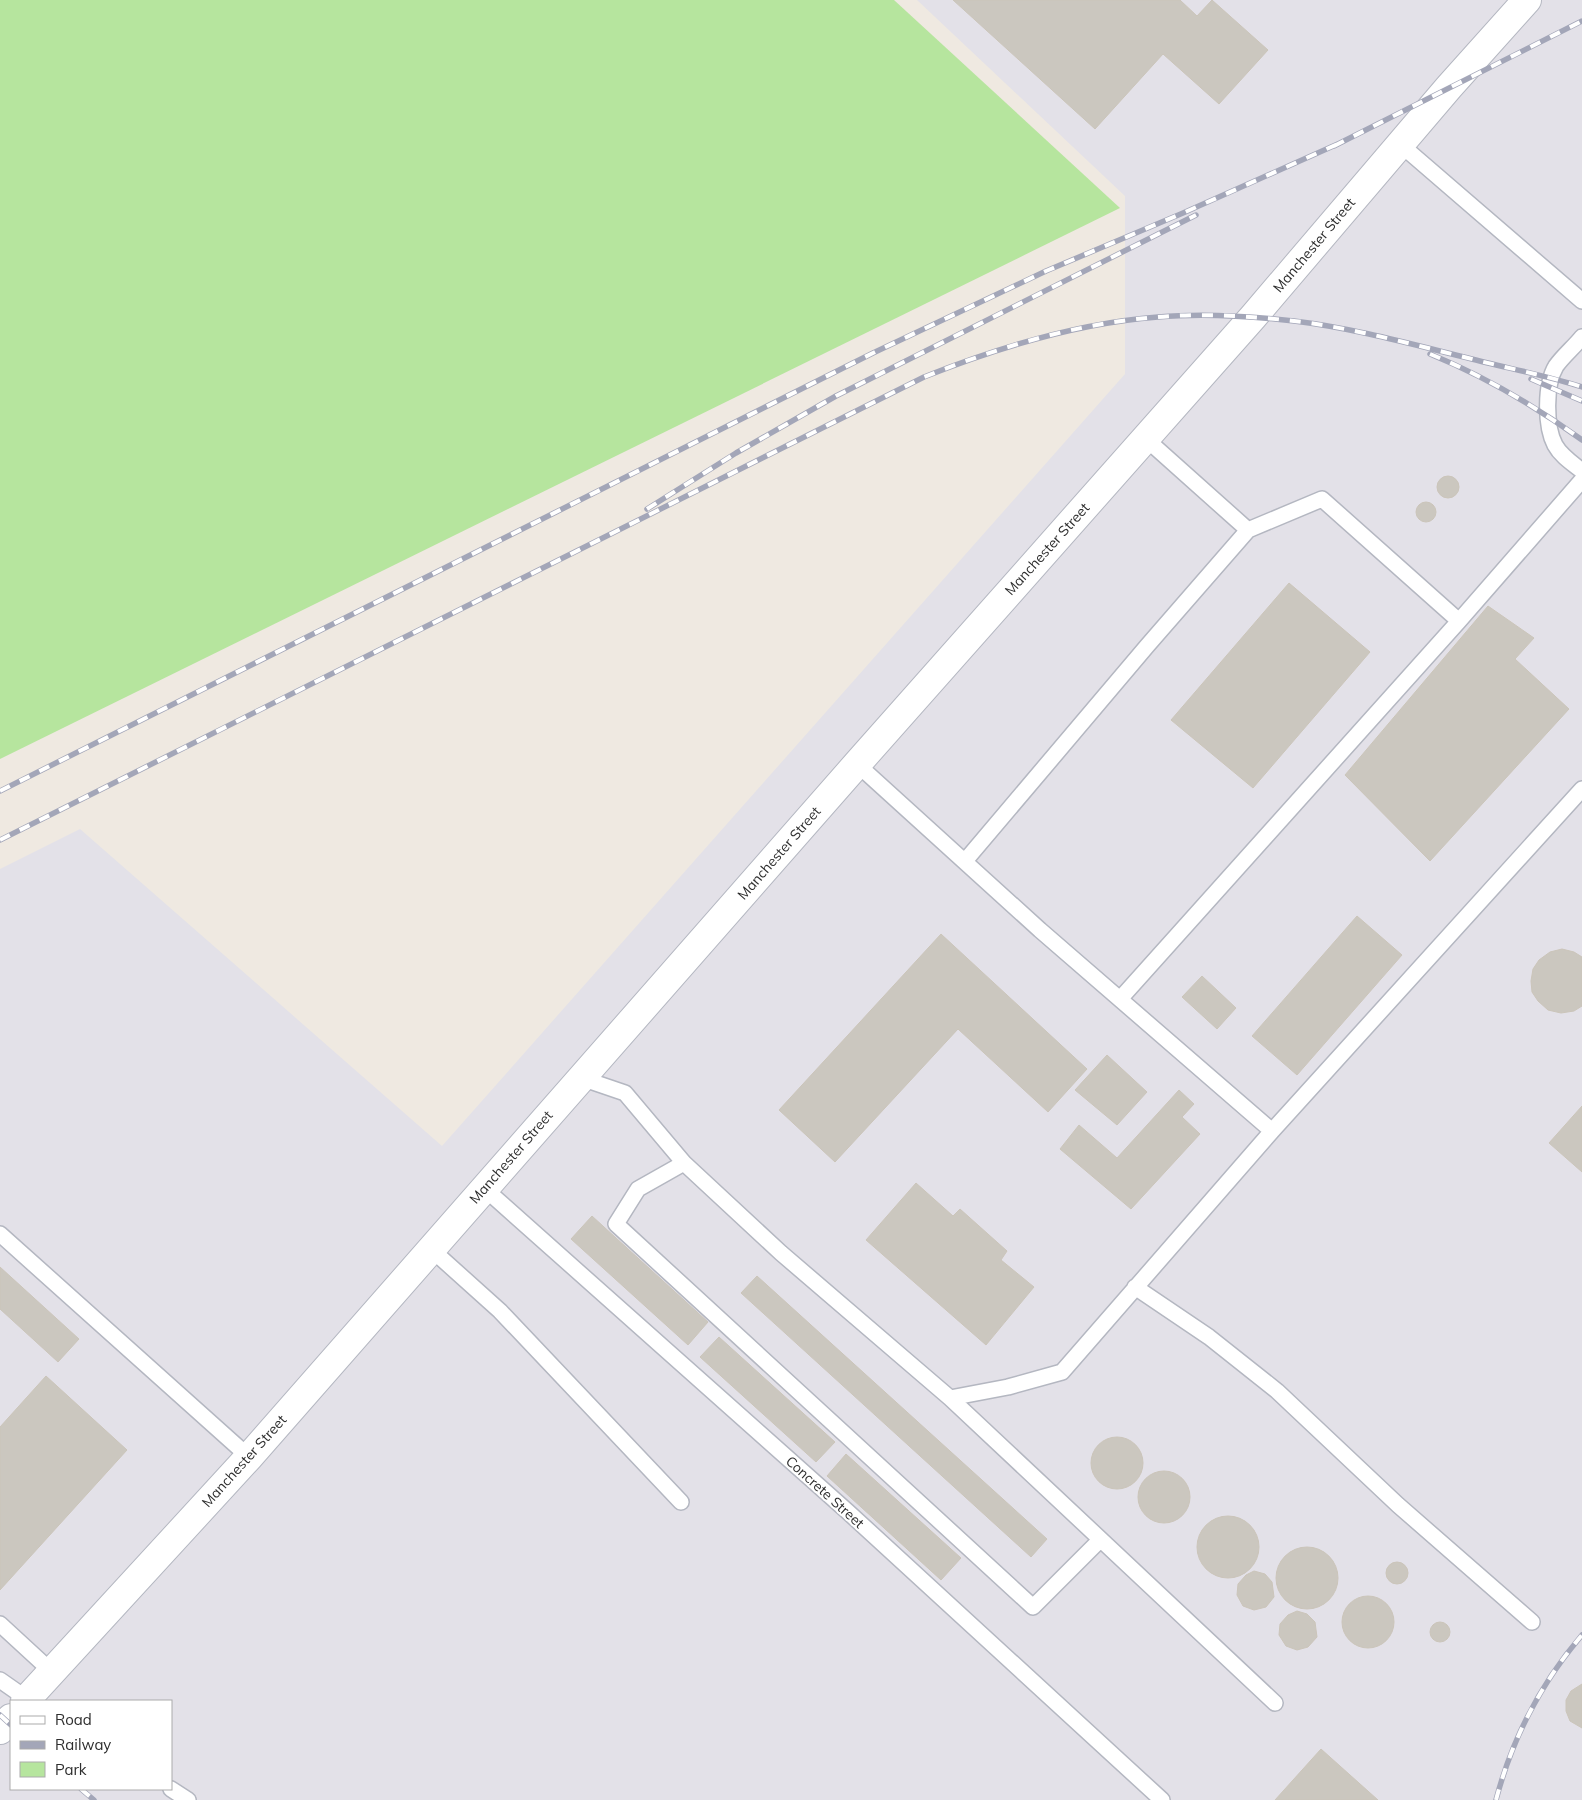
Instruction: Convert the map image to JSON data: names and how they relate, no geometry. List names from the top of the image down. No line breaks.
{"streets":{"street":["Manchester Street"],"lane":["Concrete Street"]},"crossings":[["Manchester Street","Concrete Street"]],"legend":["Road","Railway","Park"]}
